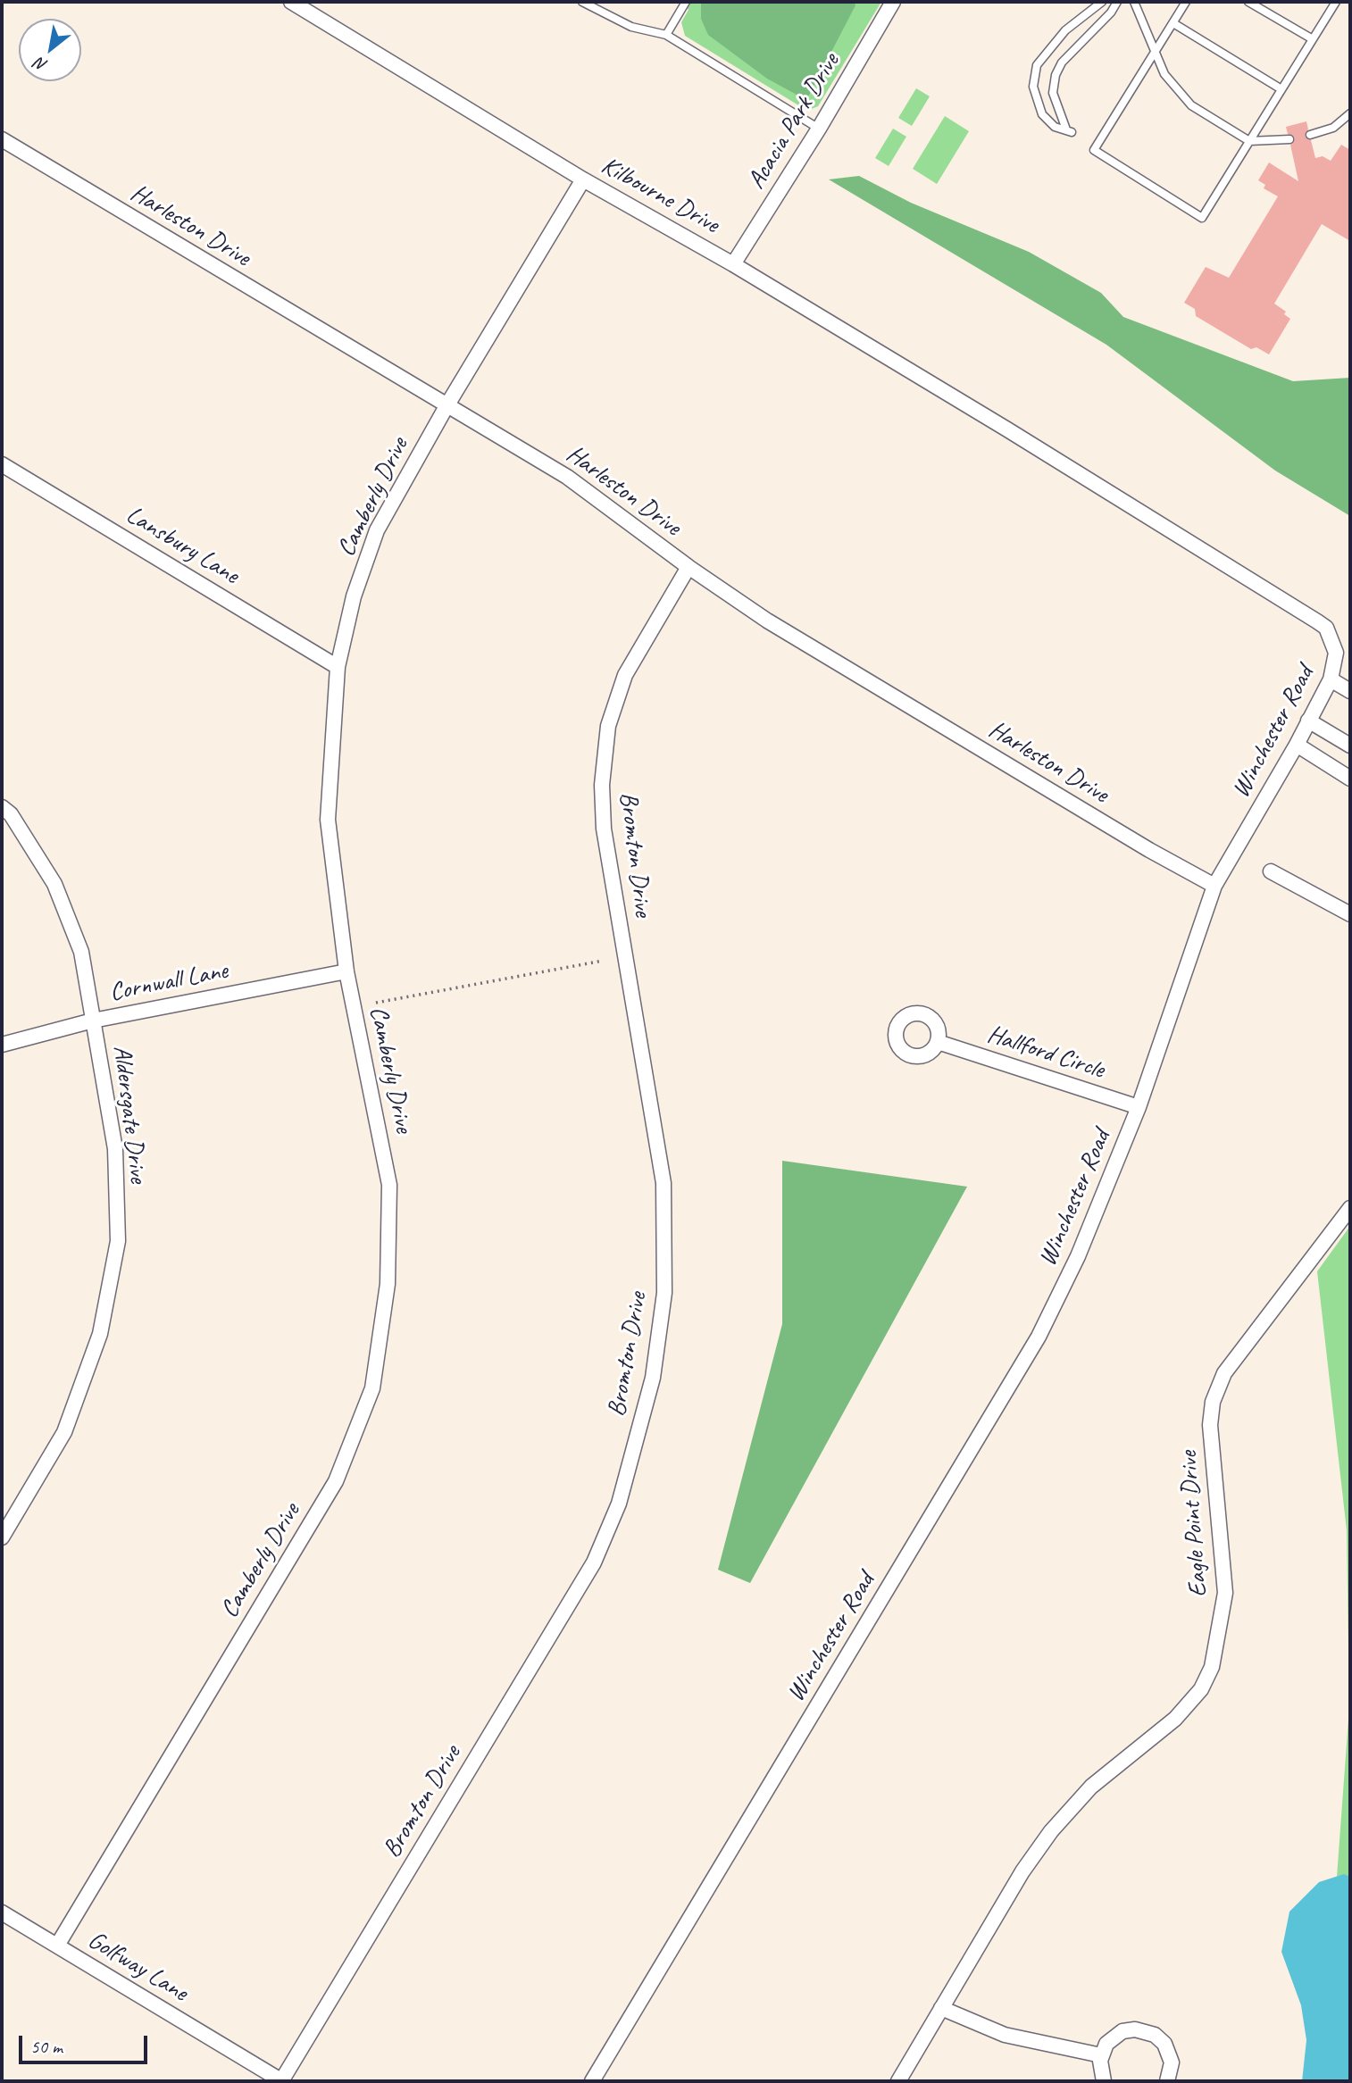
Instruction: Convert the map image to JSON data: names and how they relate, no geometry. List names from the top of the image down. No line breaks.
{"streets":{"street":["Acacia Park Drive","Kilbourne Drive","Harleston Drive","Camberly Drive","Lansbury Lane","Winchester Road","Bromton Drive","Cornwall Lane","Hallford Circle","Aldersgate Drive","Eagle Point Drive","Golfway Lane"]},"crossings":[["Acacia Park Drive","Kilbourne Drive"],["Kilbourne Drive","Camberly Drive"],["Kilbourne Drive","Winchester Road"],["Harleston Drive","Camberly Drive"],["Harleston Drive","Winchester Road"],["Harleston Drive","Bromton Drive"],["Camberly Drive","Lansbury Lane"],["Camberly Drive","Cornwall Lane"],["Camberly Drive","Golfway Lane"],["Winchester Road","Hallford Circle"],["Bromton Drive","Golfway Lane"],["Cornwall Lane","Aldersgate Drive"]],"scale_bar":"50 m","north":"bottom left"}
